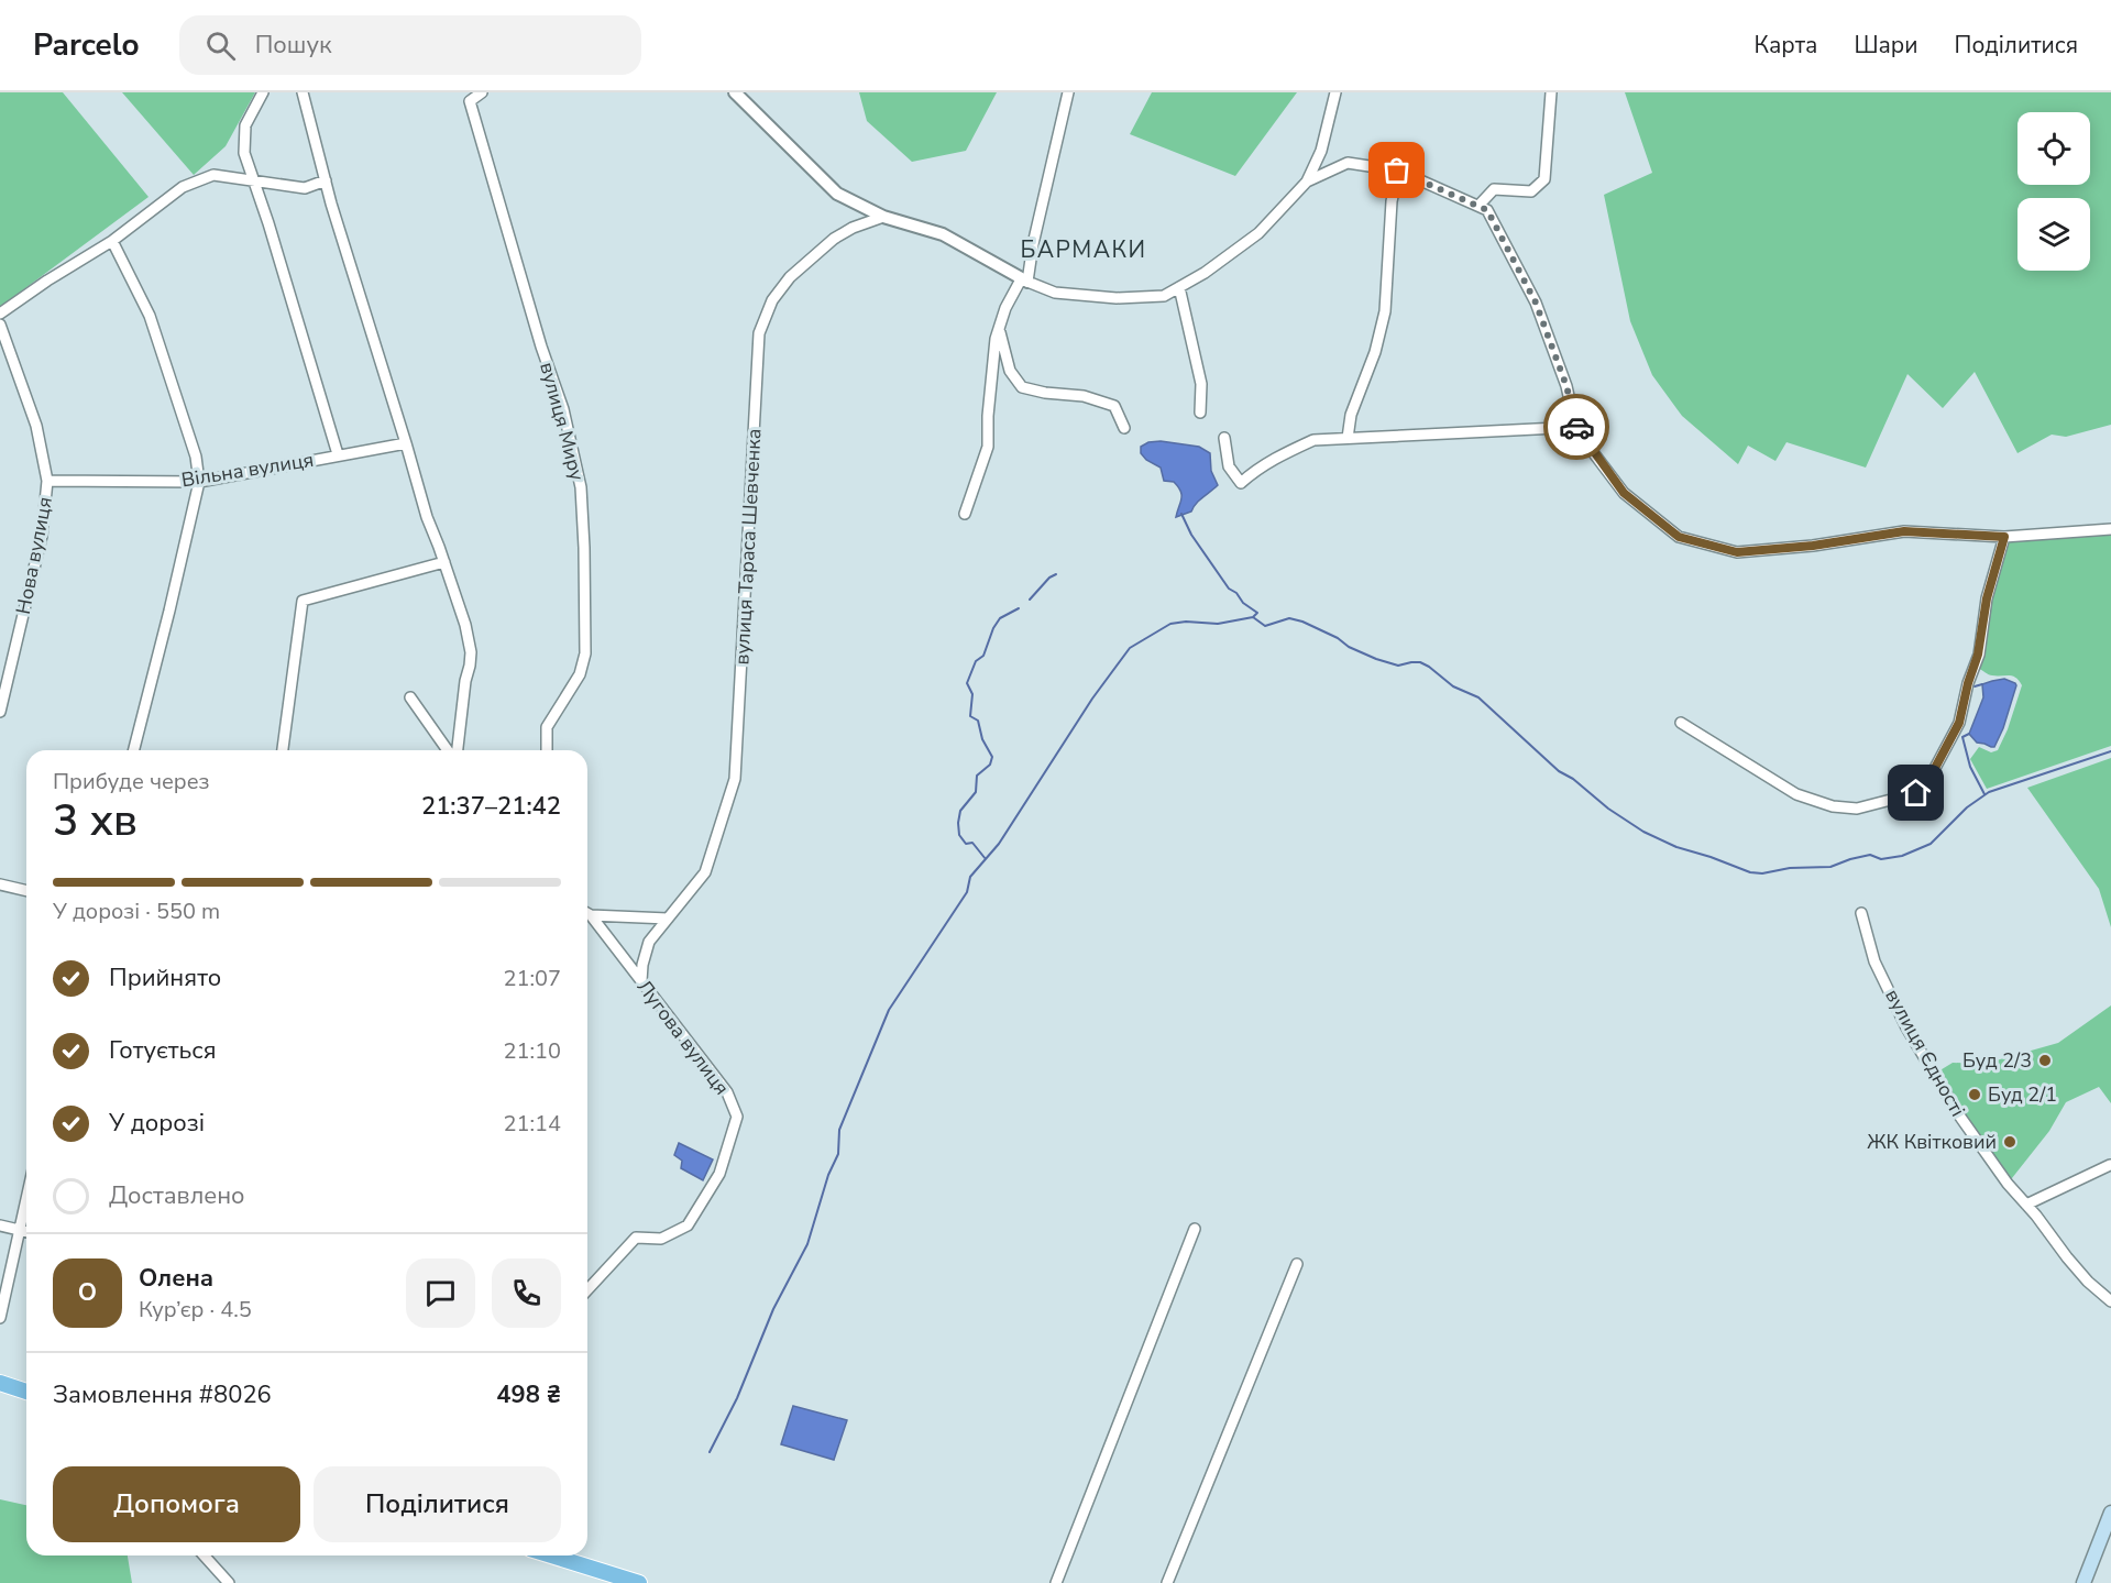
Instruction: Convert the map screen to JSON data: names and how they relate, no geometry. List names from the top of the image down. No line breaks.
{"streets":{"street":["вулиця Миру","Вільна вулиця","вулиця Тараса Шевченка","Нова вулиця","Лугова вулиця","вулиця Єдності"]},"crossings":[["Вільна вулиця","Нова вулиця"],["вулиця Тараса Шевченка","Лугова вулиця"]],"districts":["БАРМАКИ"],"places":["Буд 2/3","Буд 2/1","ЖК Квітковий"],"page":{"header":"Parcelo","search":"Пошук","nav":["Карта","Шари","Поділитися"],"heading":["3 хв","Прибуде через","21:37–21:42"],"panel":["Олена","Кур’єр · 4.5","Замовлення #8026","498 ₴"],"bar":"У дорозі · 550 m","list":[["Прийнято","21:07"],["Готується","21:10"],["У дорозі","21:14"],"Доставлено"],"round":"О","buttons":["Допомога","Поділитися"]}}
